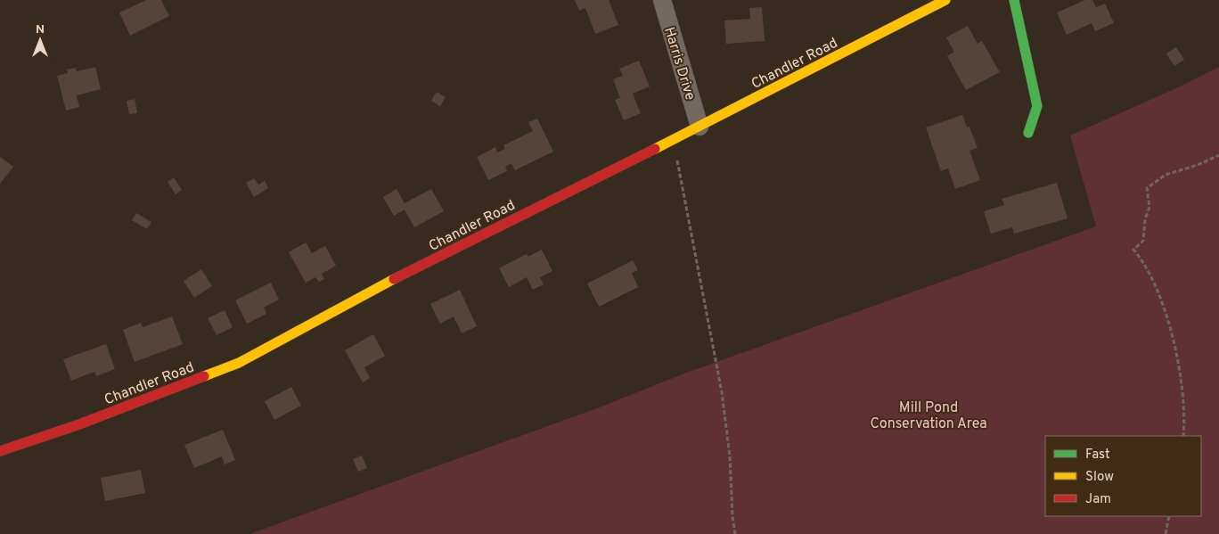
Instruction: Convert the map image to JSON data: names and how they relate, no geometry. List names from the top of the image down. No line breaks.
{"streets":{"street":["Chandler Road","Harris Drive"]},"crossings":[["Chandler Road","Harris Drive"]],"parks":["Mill Pond Conservation Area"],"legend":["Fast","Slow","Jam"],"north":"top"}
